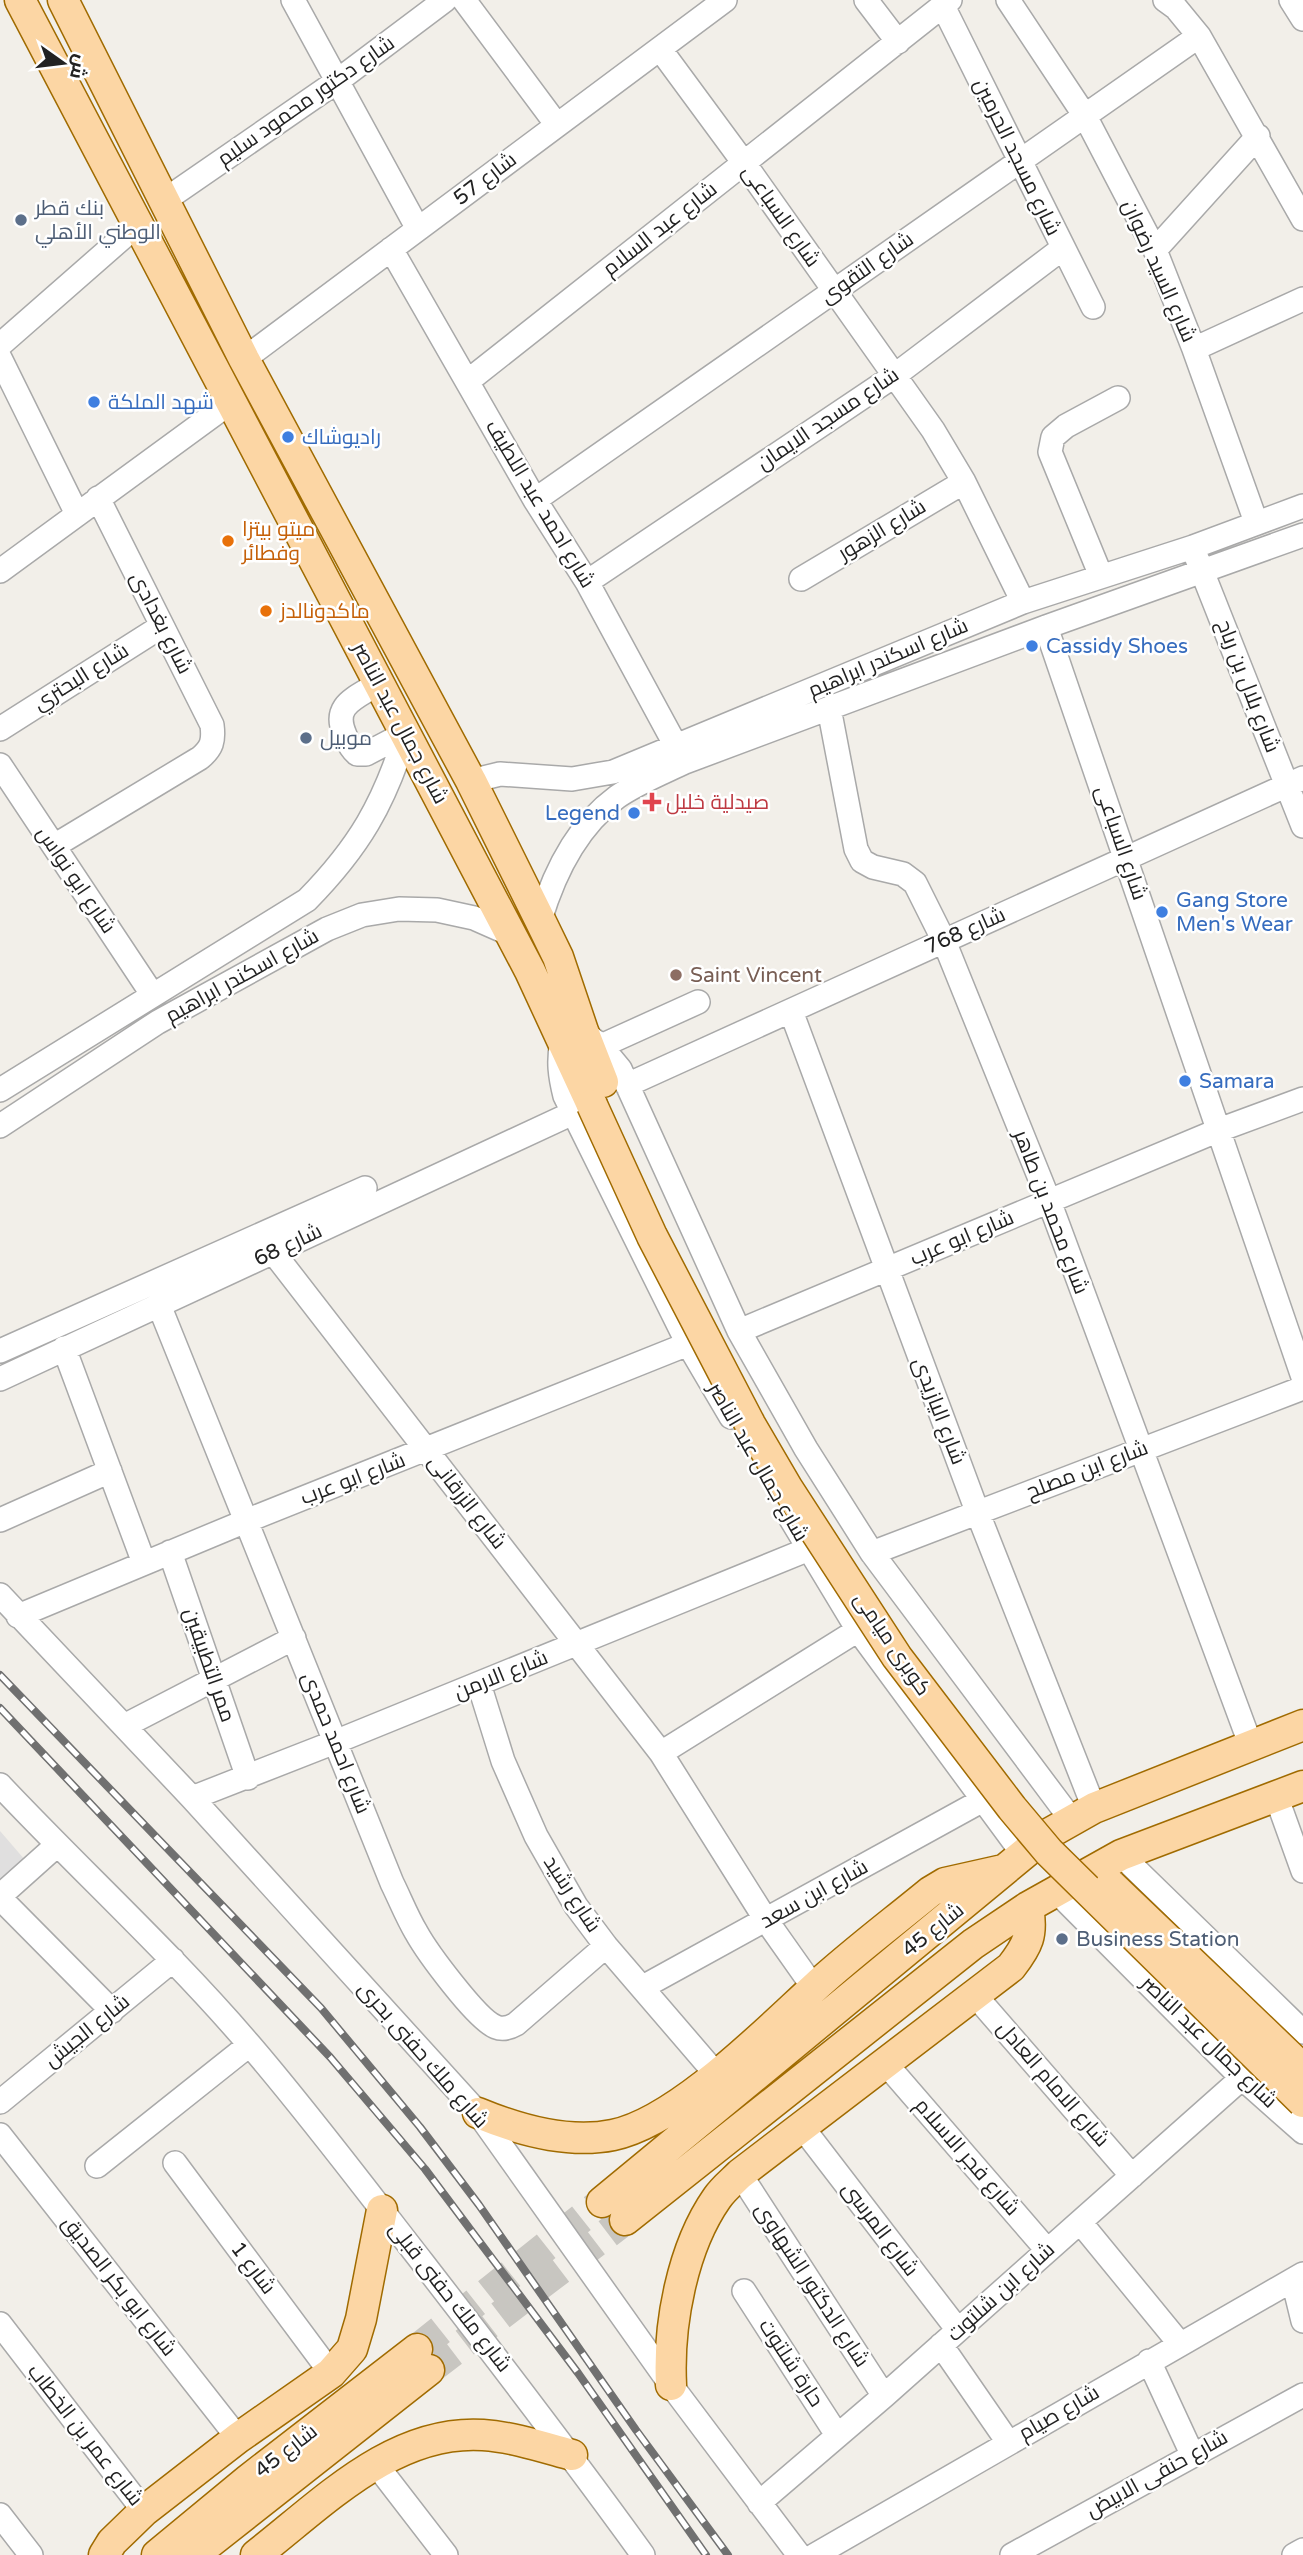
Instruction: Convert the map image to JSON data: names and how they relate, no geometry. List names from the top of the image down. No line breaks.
{"streets":{"main road":["شارع جمال عبد الناصر","كوبرى ميامى","شارع 45"],"street":["شارع دكتور محمود سليم","شارع مسجد الحرمين","شارع 57","شارع السباعى","شارع عبد السلام","شارع التقوى","شارع السيد رضوان","شارع مسجد الايمان","شارع احمد عبد اللطيف","شارع الزهور","شارع بغدادى","شارع اسكندر ابراهيم","شارع البحتري","شارع بلال بن رباح","شارع ابو نواس","شارع 768","شارع محمد بن طاهر","شارع ابو عرب","شارع 68","شارع اليازيدى","شارع ابن مصلح","شارع الزرقانى","ممر التطبيقين","شارع الارمن","شارع احمد حمدى","شارع رشيد","شارع ابن سعد","شارع الجيش","شارع ملك حفنى بحرى","شارع الامام العادل","شارع فجر الاسلام","شارع المرسى","شارع 1","شارع الدكتور الشهاوى","شارع ابو بكر الصديق","شارع ابن شلتوت","شارع ملك حفنى قبلى","حارة شلتوت","شارع صيام","شارع عمر بن الخطاب","شارع حنفى الابيض"]},"crossings":[["شارع دكتور محمود سليم","شارع جمال عبد الناصر"],["شارع مسجد الحرمين","شارع عبد السلام"],["شارع مسجد الحرمين","شارع التقوى"],["شارع مسجد الحرمين","شارع مسجد الايمان"],["شارع 57","شارع السباعى"],["شارع 57","شارع احمد عبد اللطيف"],["شارع 57","شارع جمال عبد الناصر"],["شارع السباعى","شارع عبد السلام"],["شارع السباعى","شارع التقوى"],["شارع السباعى","شارع مسجد الايمان"],["شارع السباعى","شارع الزهور"],["شارع السباعى","شارع اسكندر ابراهيم"],["شارع السباعى","شارع 768"],["شارع السباعى","شارع ابو عرب"],["شارع عبد السلام","شارع احمد عبد اللطيف"],["شارع التقوى","شارع السيد رضوان"],["شارع التقوى","شارع احمد عبد اللطيف"],["شارع السيد رضوان","شارع اسكندر ابراهيم"],["شارع مسجد الايمان","شارع احمد عبد اللطيف"],["شارع احمد عبد اللطيف","شارع اسكندر ابراهيم"],["شارع بغدادى","شارع البحتري"],["شارع بغدادى","شارع ابو نواس"],["شارع اسكندر ابراهيم","شارع بلال بن رباح"],["شارع اسكندر ابراهيم","شارع جمال عبد الناصر"],["شارع اسكندر ابراهيم","شارع ابو نواس"],["شارع اسكندر ابراهيم","شارع محمد بن طاهر"],["شارع بلال بن رباح","شارع 768"],["شارع جمال عبد الناصر","شارع 768"],["شارع جمال عبد الناصر","شارع ابو عرب"],["شارع جمال عبد الناصر","شارع 68"],["شارع جمال عبد الناصر","شارع اليازيدى"],["شارع جمال عبد الناصر","شارع ابن مصلح"],["شارع جمال عبد الناصر","كوبرى ميامى"],["شارع جمال عبد الناصر","شارع الارمن"],["شارع جمال عبد الناصر","شارع ابن سعد"],["شارع جمال عبد الناصر","شارع 45"],["شارع جمال عبد الناصر","شارع ابن شلتوت"],["شارع 768","شارع محمد بن طاهر"],["شارع 768","شارع 68"],["شارع 768","شارع اليازيدى"],["شارع 768","كوبرى ميامى"],["شارع محمد بن طاهر","شارع ابو عرب"],["شارع محمد بن طاهر","شارع ابن مصلح"],["شارع محمد بن طاهر","شارع 45"],["شارع ابو عرب","شارع اليازيدى"],["شارع ابو عرب","شارع الزرقانى"],["شارع ابو عرب","ممر التطبيقين"],["شارع ابو عرب","شارع احمد حمدى"],["شارع ابو عرب","شارع ملك حفنى بحرى"],["شارع 68","شارع الزرقانى"],["شارع 68","كوبرى ميامى"],["شارع 68","شارع احمد حمدى"],["شارع اليازيدى","شارع ابن مصلح"],["شارع اليازيدى","شارع 45"],["شارع الزرقانى","شارع الارمن"],["شارع الزرقانى","شارع ابن سعد"],["ممر التطبيقين","شارع الارمن"],["شارع الارمن","شارع احمد حمدى"],["شارع الارمن","شارع رشيد"],["شارع الارمن","شارع ملك حفنى بحرى"],["شارع احمد حمدى","شارع رشيد"],["شارع رشيد","شارع ابن سعد"],["شارع الجيش","شارع ملك حفنى قبلى"],["شارع ملك حفنى بحرى","شارع ابن شلتوت"],["شارع الامام العادل","شارع ابن شلتوت"],["شارع فجر الاسلام","شارع ابن شلتوت"],["شارع المرسى","شارع ابن شلتوت"],["شارع المرسى","شارع صيام"],["شارع الدكتور الشهاوى","شارع ابن شلتوت"],["شارع ابن شلتوت","حارة شلتوت"]],"places":{"other":["بنك قطر الوطني الأهلي","شهد الملكة","راديوشاك","ميتو بيتزا وفطائر","ماكدونالدز","Cassidy Shoes","موبيل","Legend","Gang Store Men's Wear","Saint Vincent","Samara","Business Station"],"health":["صيدلية خليل"]},"north":"right"}
